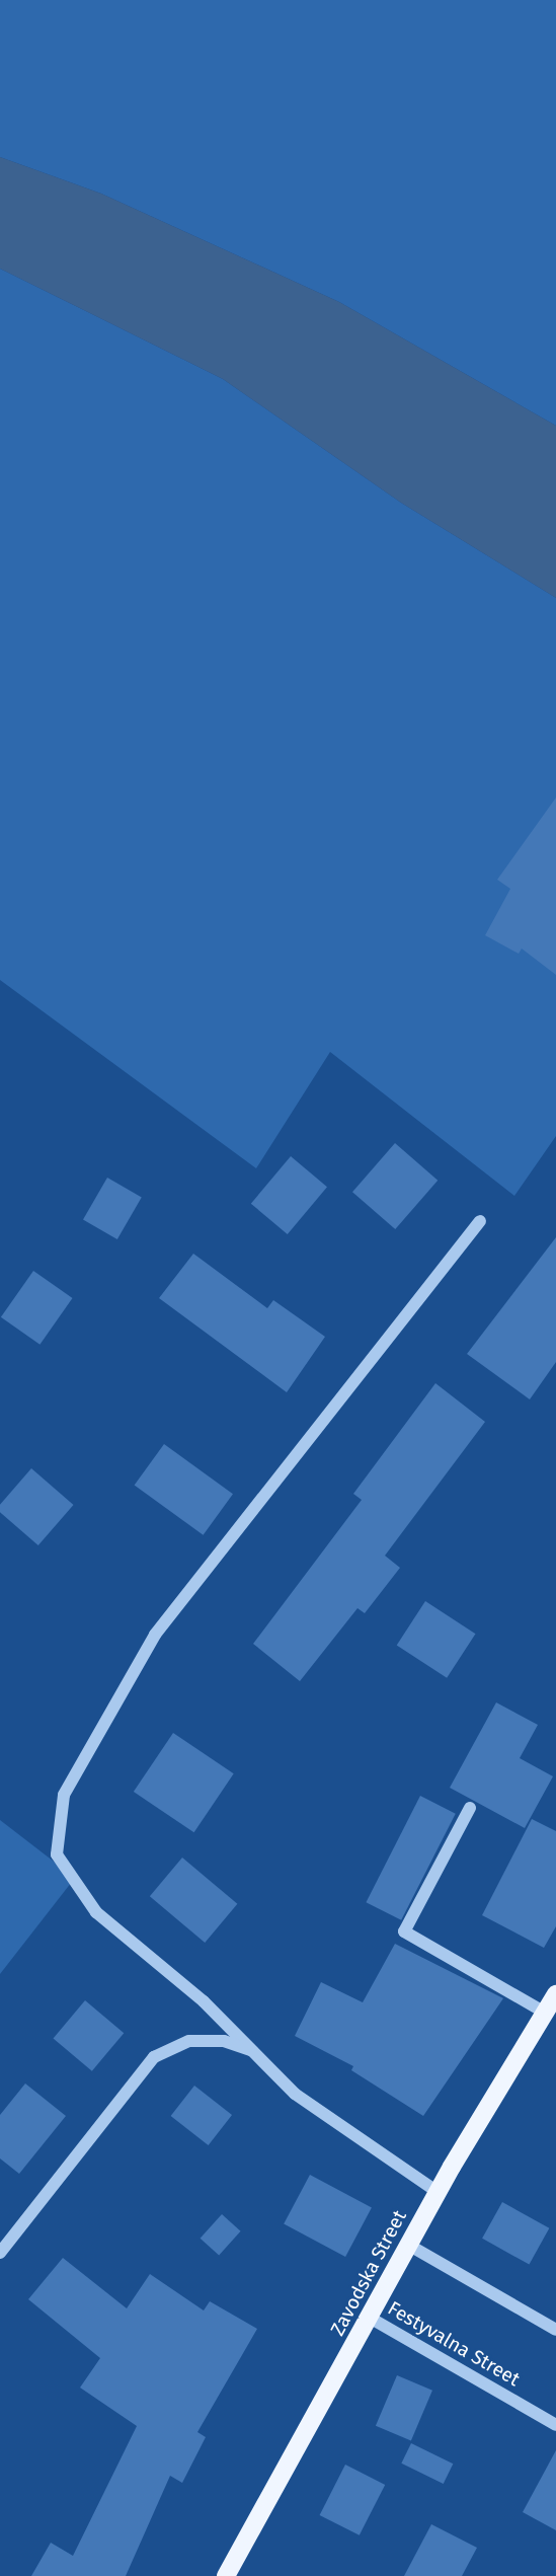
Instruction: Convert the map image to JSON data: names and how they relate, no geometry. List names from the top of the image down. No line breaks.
{"streets":{"main road":["Zavodska Street"],"street":["Festyvalna Street"]},"crossings":[["Zavodska Street","Festyvalna Street"]]}
